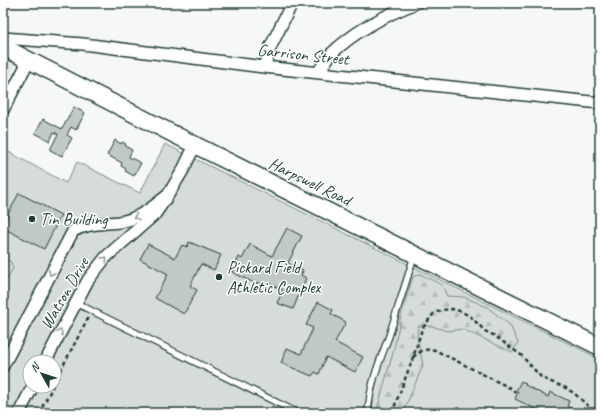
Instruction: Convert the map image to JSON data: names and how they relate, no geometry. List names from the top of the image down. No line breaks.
{"streets":{"main road":["Harpswell Road"],"street":["Garrison Street","Watson Drive"]},"crossings":[["Harpswell Road","Watson Drive"]],"places":["Tin Building","Pickard Field Athletic Complex"],"north":"top left"}
